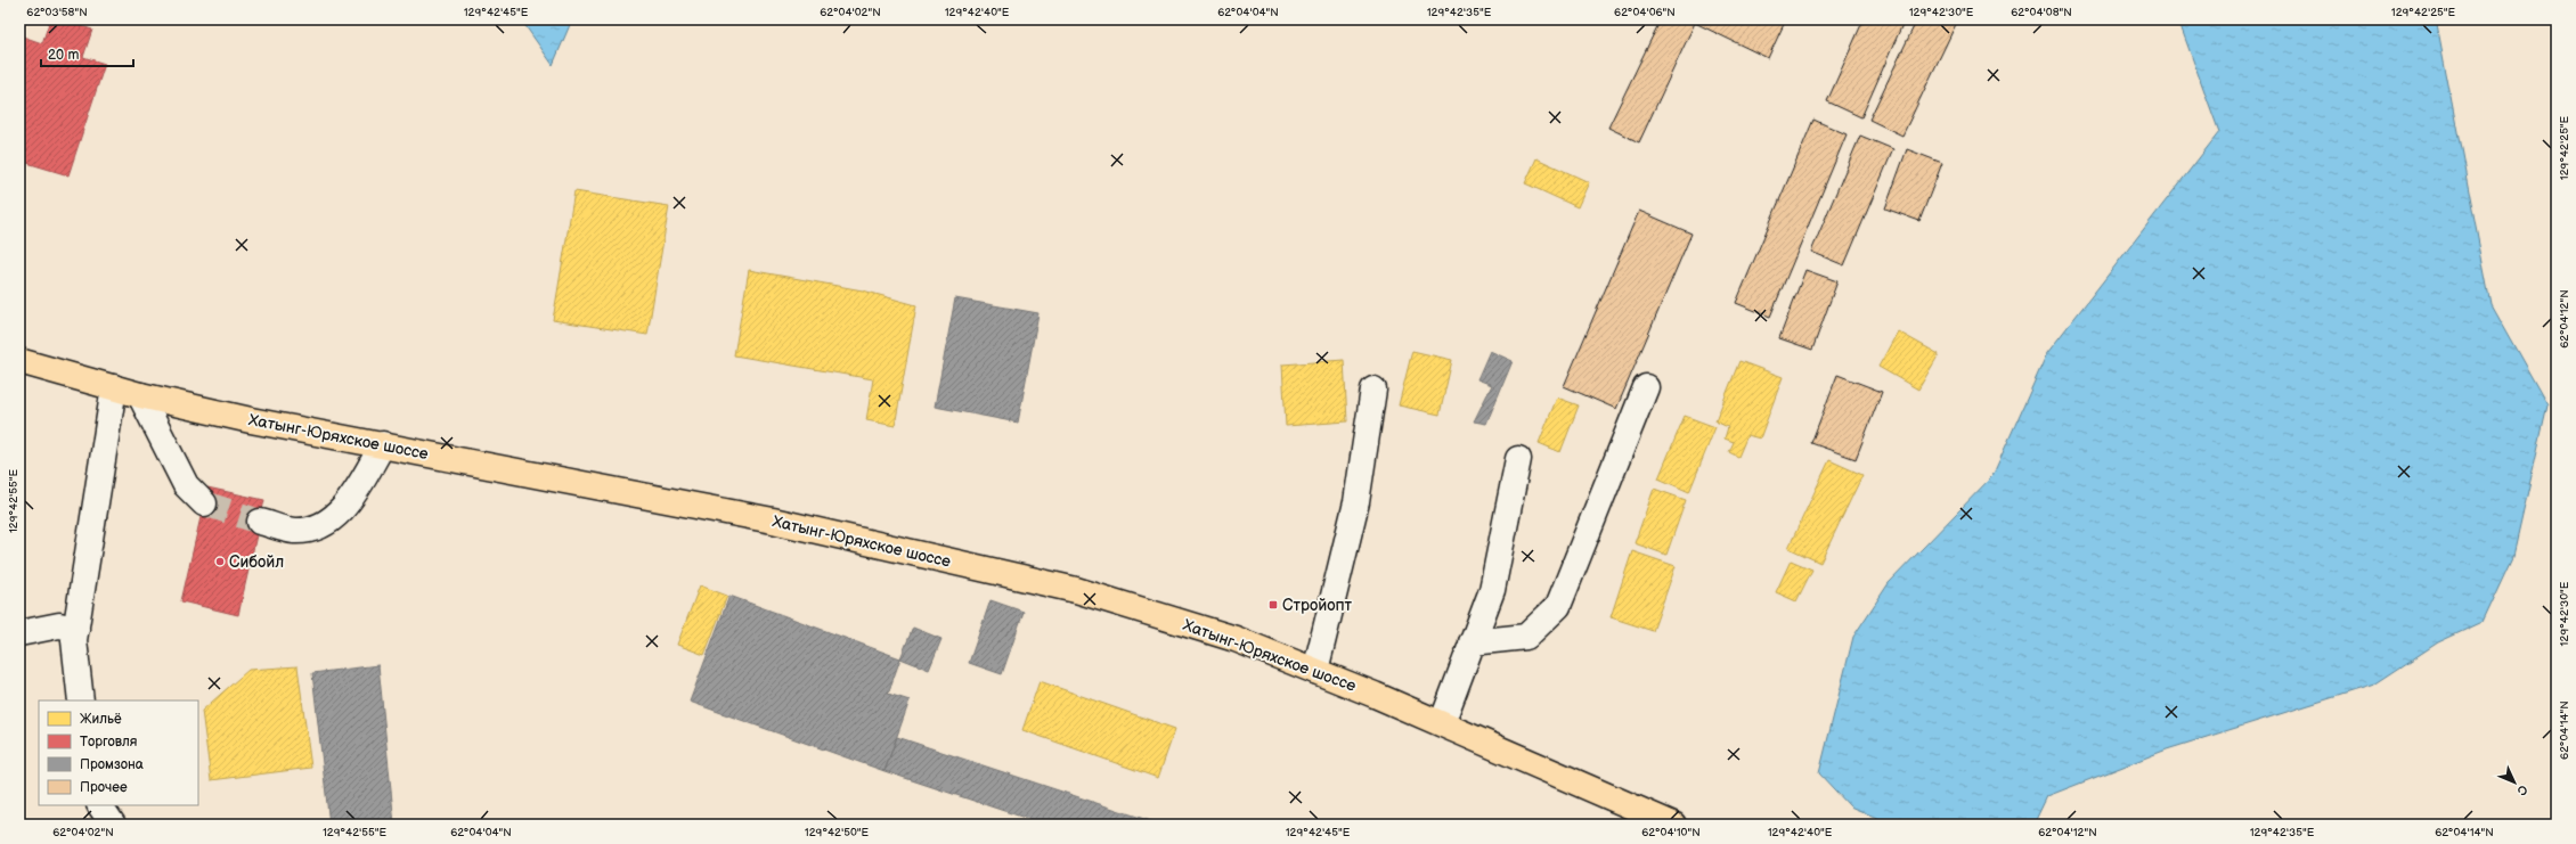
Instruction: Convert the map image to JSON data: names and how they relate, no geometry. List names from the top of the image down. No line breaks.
{"streets":{"main road":["Хатынг-Юряхское шоссе"]},"places":{"other":["Сибойл"],"transit":["Стройопт"]},"legend":["Жильё","Торговля","Промзона","Прочее"],"scale_bar":"20 m","north":"bottom right","coordinates":["62°03'58\"N","129°42'45\"E","62°04'02\"N","129°42'40\"E","62°04'04\"N","129°42'35\"E","62°04'06\"N","129°42'30\"E","62°04'08\"N","129°42'25\"E","62°04'12\"N","129°42'55\"E","62°04'14\"N","129°42'50\"E","62°04'10\"N"]}
